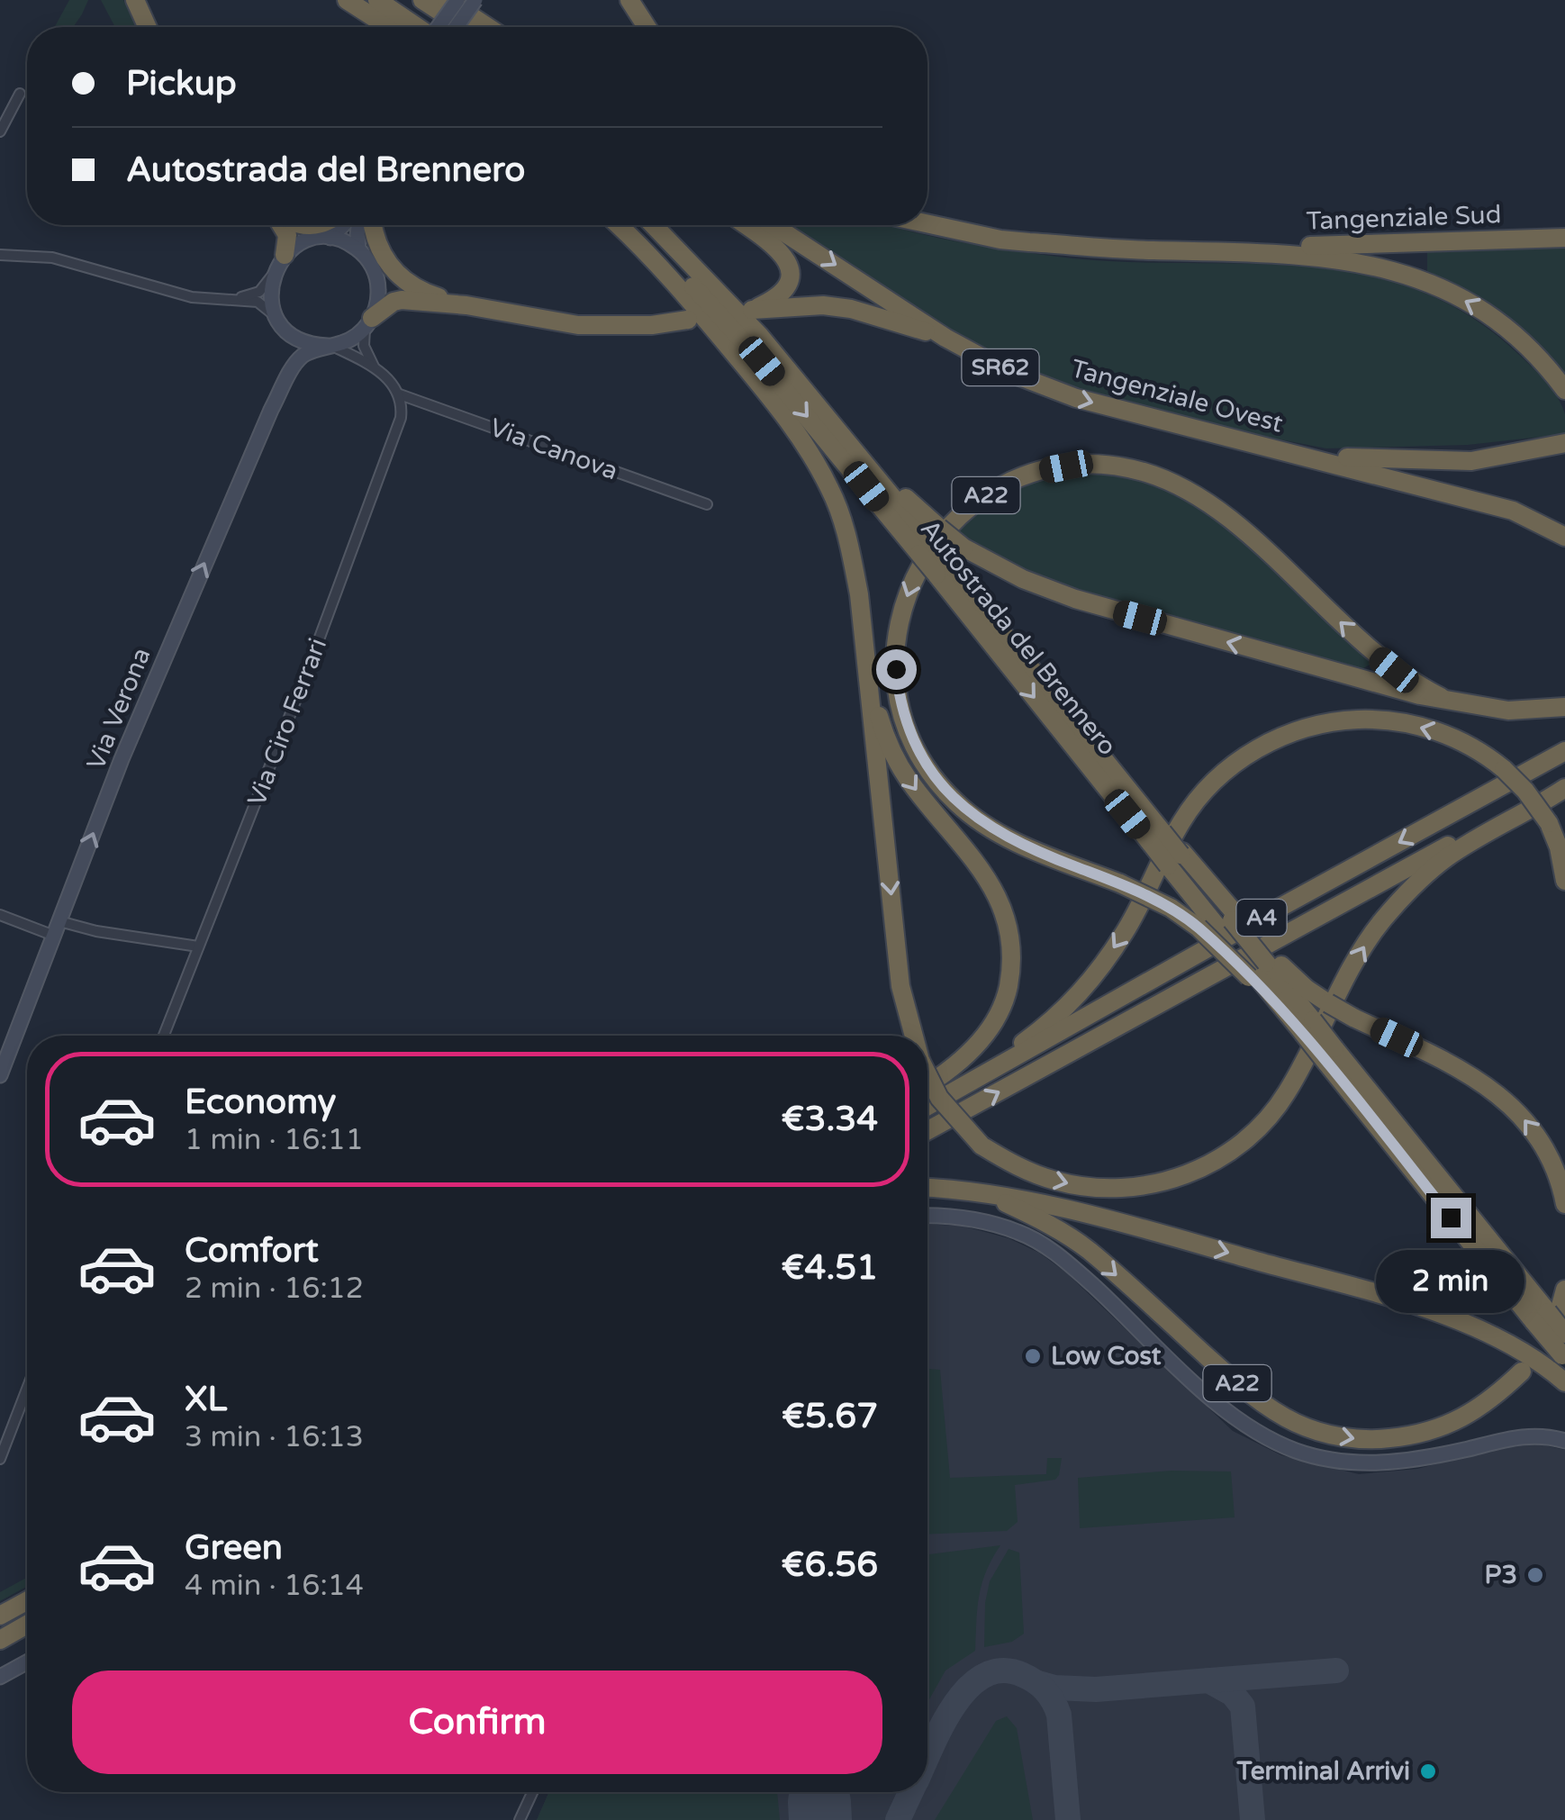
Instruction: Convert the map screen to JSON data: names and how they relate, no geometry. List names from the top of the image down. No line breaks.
{"streets":{"highway":["Tangenziale Sud","SR62","Tangenziale Ovest","A22","Autostrada del Brennero","A4"],"street":["Via Canova","Via Verona","Via Ciro Ferrari"]},"crossings":[["SR62","Tangenziale Ovest"],["Via Canova","Via Ciro Ferrari"],["A22","Autostrada del Brennero"],["A22","A4"],["Autostrada del Brennero","A4"]],"one_way":["Via Verona"],"places":["Low Cost","P3","Terminal Arrivi"],"page":{"banner":["Pickup","Autostrada del Brennero"],"list":[{"name":"Economy","note":"1 min · 16:11","value":"€3.34"},{"name":"Comfort","note":"2 min · 16:12","value":"€4.51"},{"name":"XL","note":"3 min · 16:13","value":"€5.67"},{"name":"Green","note":"4 min · 16:14","value":"€6.56"}],"bubble":"2 min","buttons":"Confirm"}}
